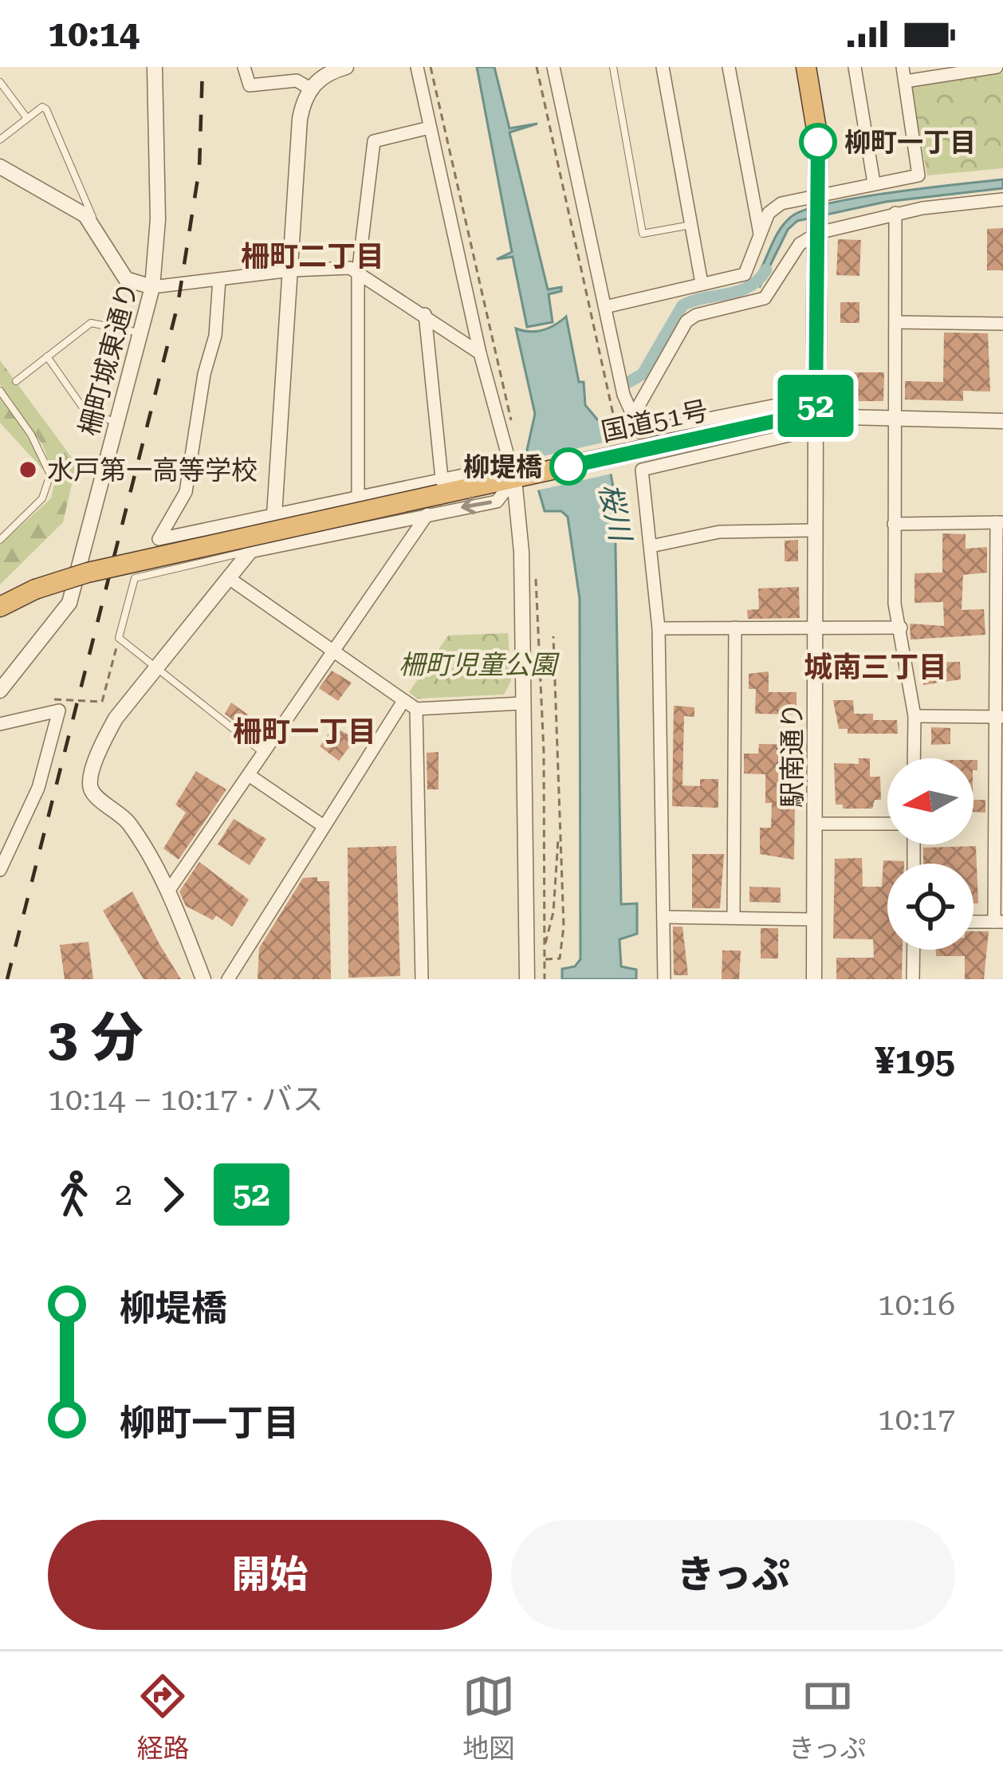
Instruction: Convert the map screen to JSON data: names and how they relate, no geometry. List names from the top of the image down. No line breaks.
{"streets":{"highway":["国道51号"],"street":["柵町城東通り","駅南通り"]},"crossings":[["国道51号","駅南通り"]],"districts":["柵町二丁目","城南三丁目","柵町一丁目"],"water":["桜川"],"parks":["柵町児童公園"],"places":["柳町一丁目","柳堤橋","水戸第一高等学校"],"lines":["bus line 52"],"north":"left","page":{"status":"10:14","on_map":"52","heading":["3 分","10:14 – 10:17 · バス","¥195"],"legs":["2","52"],"list":[{"name":"柳堤橋","value":"10:16"},{"name":"柳町一丁目","value":"10:17"}],"buttons":["開始","きっぷ"],"tabs":["経路","地図","きっぷ"]}}
